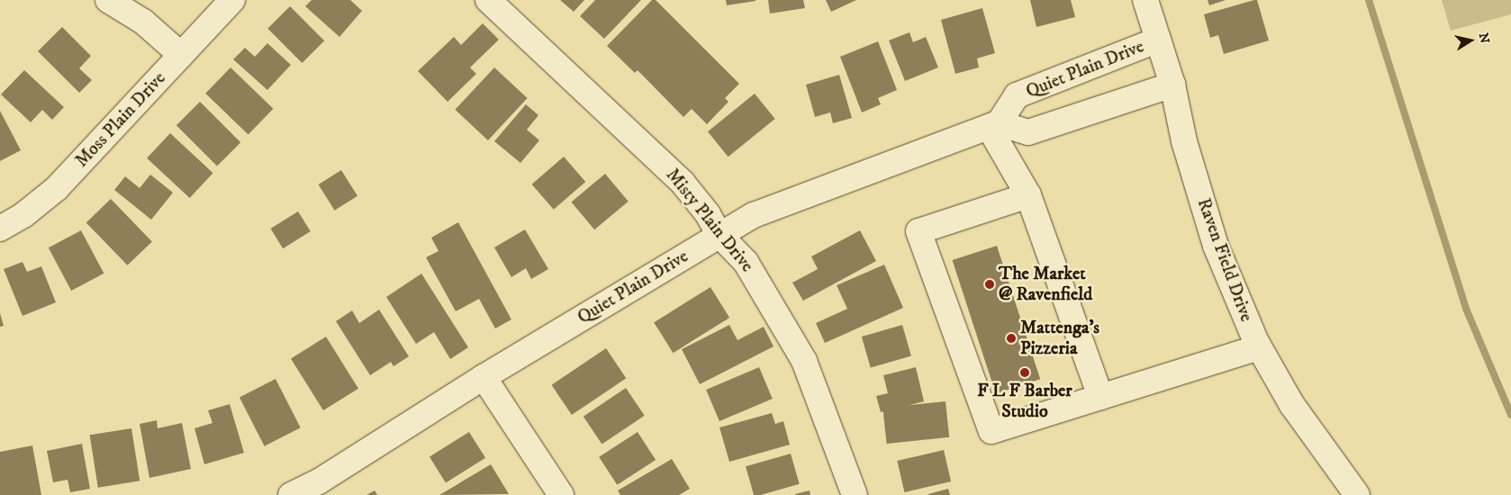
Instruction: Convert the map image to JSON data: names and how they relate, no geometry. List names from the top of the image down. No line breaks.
{"streets":{"street":["Quiet Plain Drive","Moss Plain Drive","Misty Plain Drive","Raven Field Drive"]},"crossings":[["Quiet Plain Drive","Misty Plain Drive"],["Quiet Plain Drive","Raven Field Drive"]],"places":["The Market @ Ravenfield","Mattenga’s Pizzeria","F L F Barber Studio"],"north":"right"}
